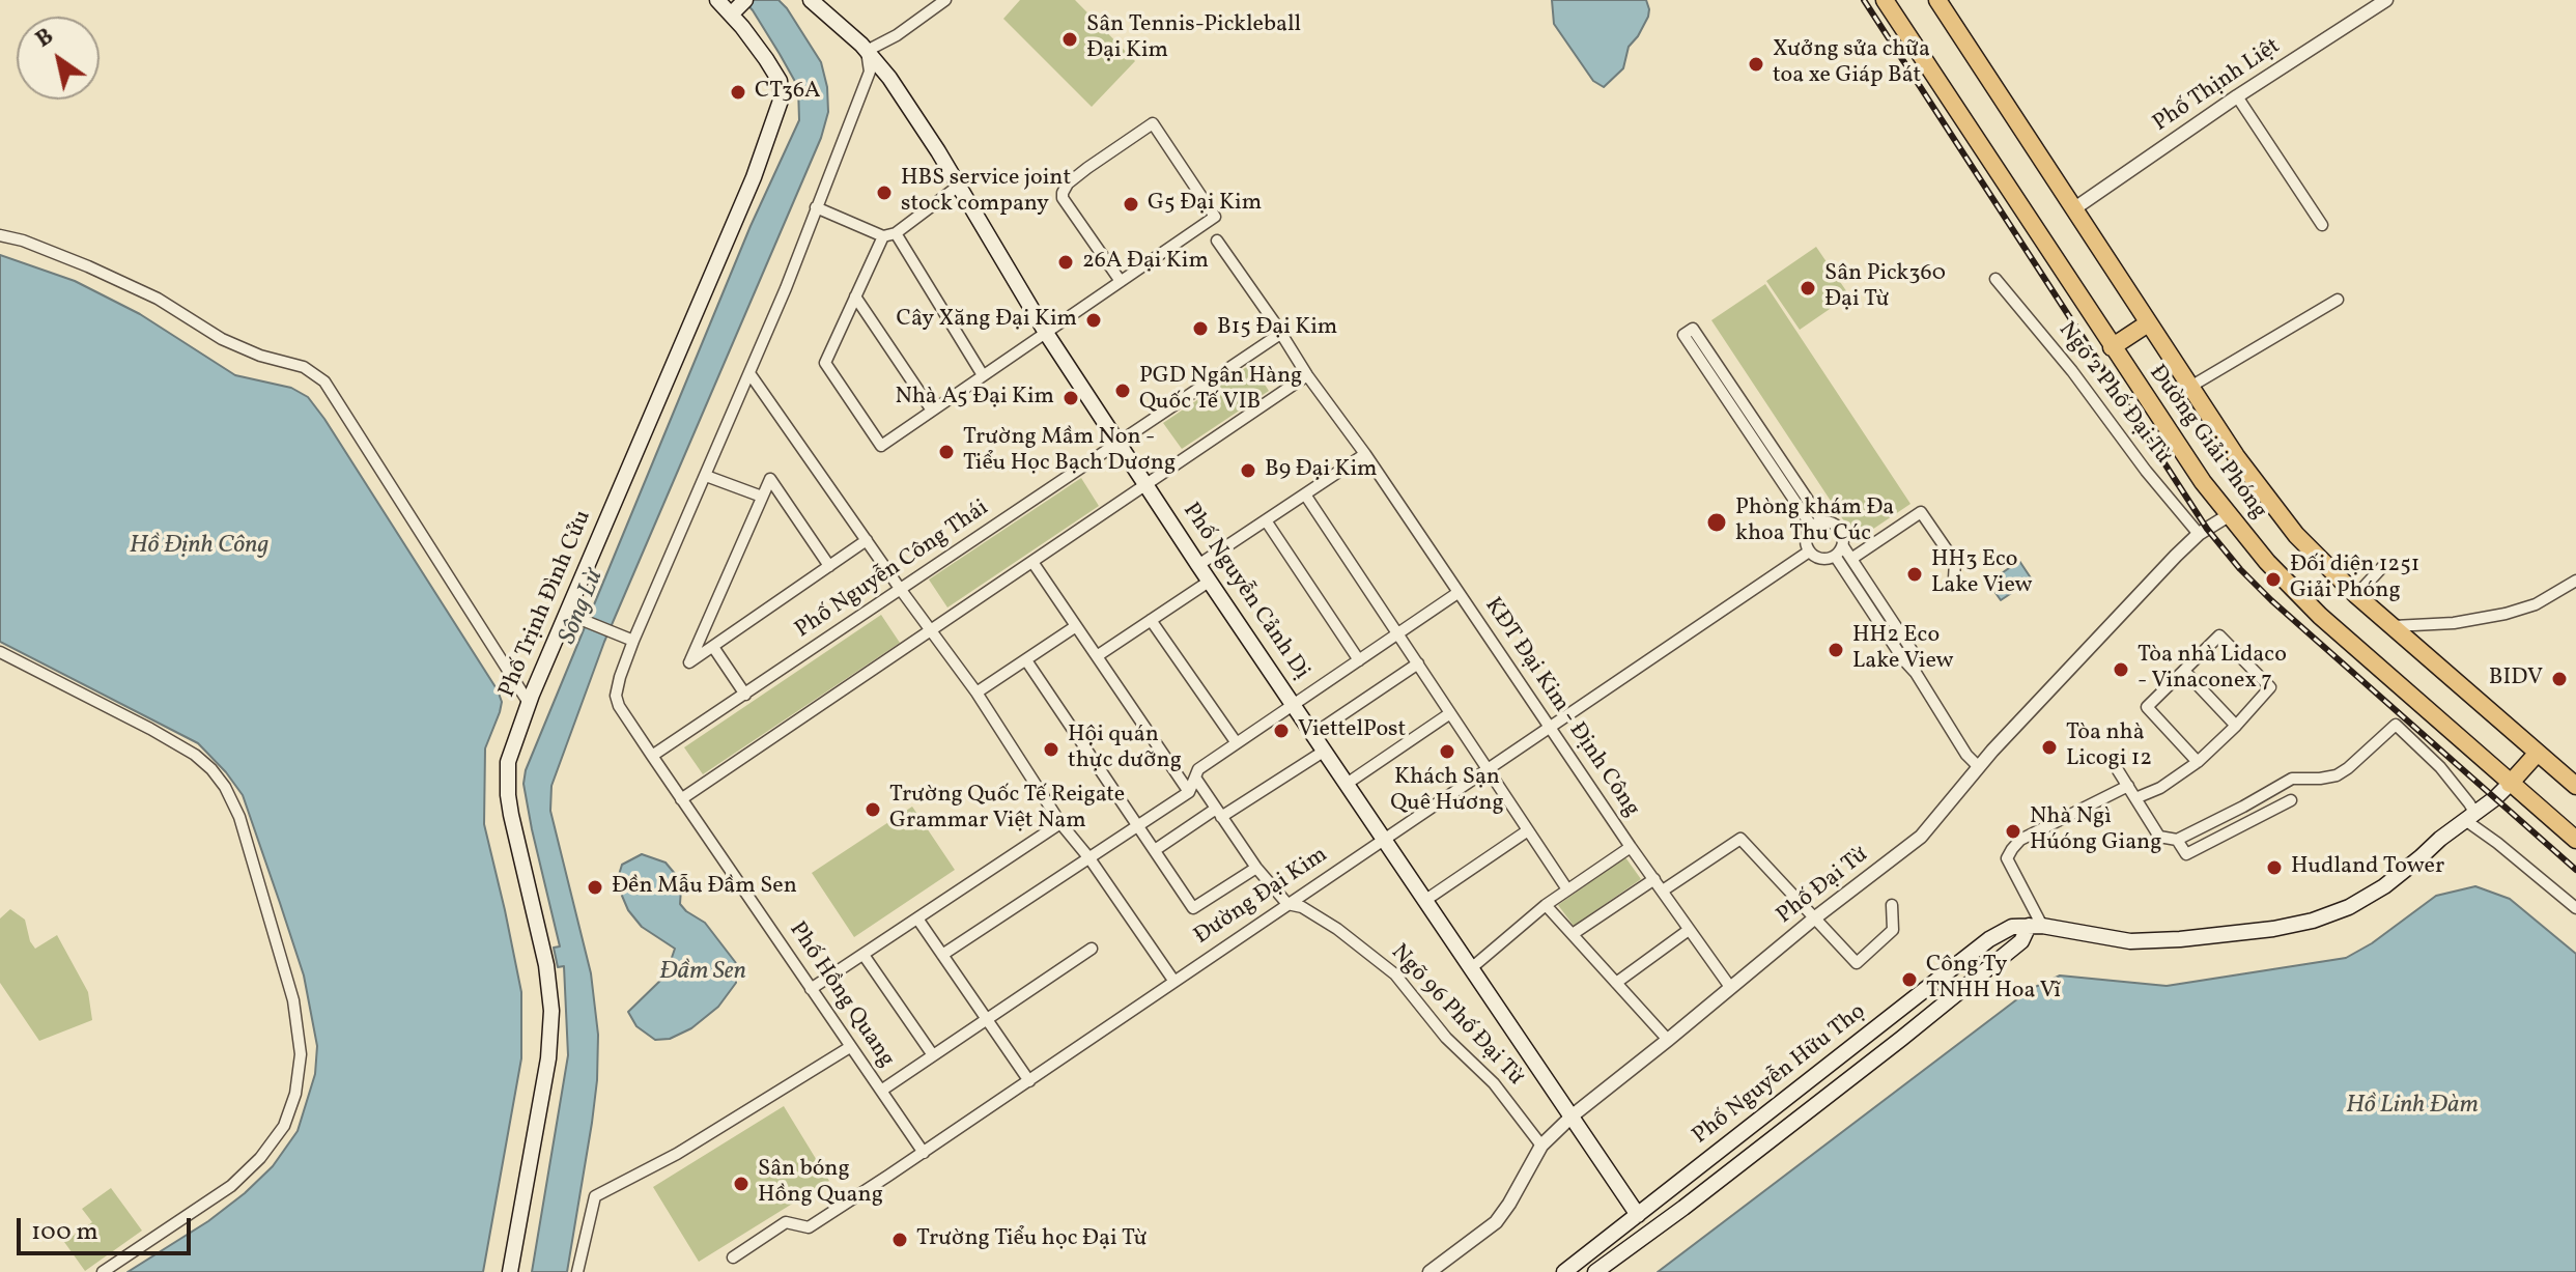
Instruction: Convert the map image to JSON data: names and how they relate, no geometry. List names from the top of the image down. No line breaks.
{"streets":{"main road":["Đường Giải Phóng","Phố Nguyễn Cảnh Dị","Phố Trịnh Đình Cửu","Phố Nguyễn Hữu Thọ"],"street":["Phố Thịnh Liệt","Ngõ 2 Phố Đại Từ","Phố Nguyễn Công Thái","KĐT Đại Kim - Định Công","Phố Đại Từ","Đường Đại Kim","Phố Hồng Quang","Ngõ 96 Phố Đại Từ"]},"crossings":[["Phố Thịnh Liệt","Đường Giải Phóng"],["Ngõ 2 Phố Đại Từ","Phố Đại Từ"],["Đường Giải Phóng","Phố Đại Từ"],["Đường Giải Phóng","Phố Nguyễn Hữu Thọ"],["Phố Nguyễn Công Thái","Phố Nguyễn Cảnh Dị"],["Phố Nguyễn Công Thái","KĐT Đại Kim - Định Công"],["Phố Nguyễn Công Thái","Phố Hồng Quang"],["Phố Nguyễn Cảnh Dị","KĐT Đại Kim - Định Công"],["Phố Nguyễn Cảnh Dị","Phố Đại Từ"],["Phố Nguyễn Cảnh Dị","Đường Đại Kim"],["Phố Nguyễn Cảnh Dị","Phố Nguyễn Hữu Thọ"],["KĐT Đại Kim - Định Công","Phố Đại Từ"],["KĐT Đại Kim - Định Công","Đường Đại Kim"],["Phố Đại Từ","Ngõ 96 Phố Đại Từ"],["Đường Đại Kim","Phố Hồng Quang"],["Đường Đại Kim","Ngõ 96 Phố Đại Từ"]],"water":["Hồ Định Công","Sông Lừ","Đầm Sen","Hồ Linh Đàm"],"places":["Sân Tennis-Pickleball Đại Kim","Xưởng sửa chữa toa xe Giáp Bát","CT36A","HBS service joint stock company","G5 Đại Kim","26A Đại Kim","Sân Pick360 Đại Từ","Cây Xăng Đại Kim","B15 Đại Kim","PGD Ngân Hàng Quốc Tế VIB","Nhà A5 Đại Kim","Trường Mầm Non - Tiểu Học Bạch Dương","B9 Đại Kim","Phòng khám Đa khoa Thu Cúc","HH3 Eco Lake View","Đối diện 1251 Giải Phóng","HH2 Eco Lake View","Tòa nhà Lidaco - Vinaconex 7","BIDV","ViettelPost","Tòa nhà Licogi 12","Hội quán thực dưỡng","Khách Sạn Quê Hương","Trường Quốc Tế Reigate Grammar Việt Nam","Nhà Ngì Húóng Giang","Hudland Tower","Đền Mẫu Đầm Sen","Công Ty TNHH Hoa Vĩ","Sân bóng Hồng Quang","Trường Tiểu học Đại Từ"],"scale_bar":"100 m","north":"top left"}
